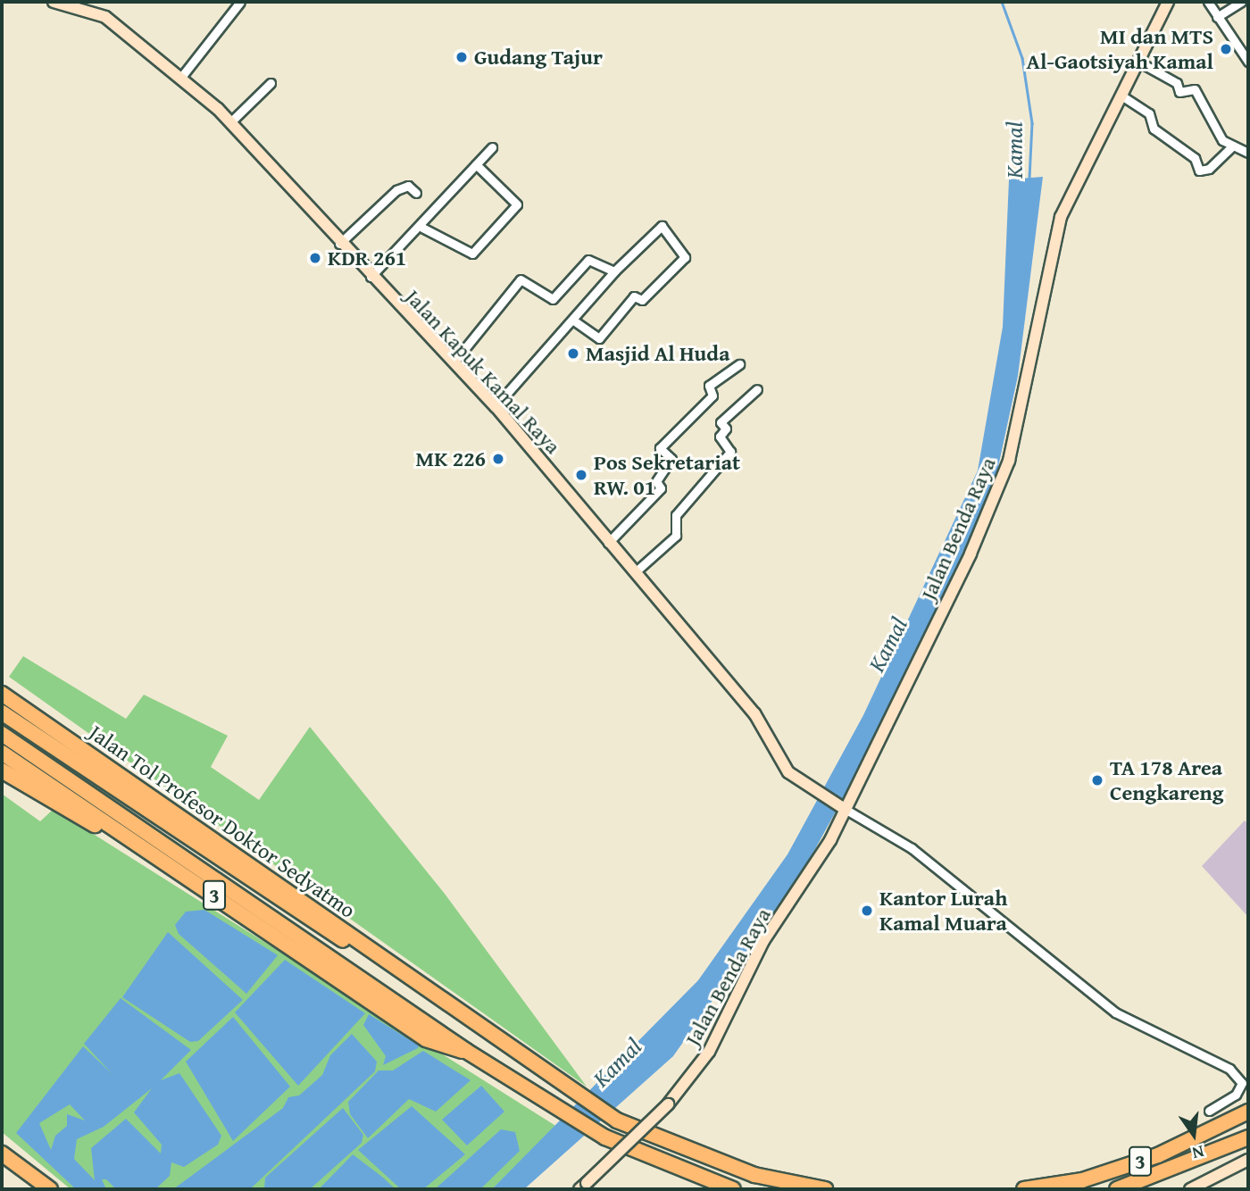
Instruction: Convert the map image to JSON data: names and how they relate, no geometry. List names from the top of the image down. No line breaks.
{"streets":{"highway":["Jalan Tol Profesor Doktor Sedyatmo","3"],"main road":["Jalan Kapuk Kamal Raya","Jalan Benda Raya"]},"crossings":[["Jalan Kapuk Kamal Raya","Jalan Benda Raya"]],"water":["Kamal"],"places":["MI dan MTS Al-Gaotsiyah Kamal","Gudang Tajur","KDR 261","Masjid Al Huda","MK 226","Pos Sekretariat RW. 01","TA 178 Area Cengkareng","Kantor Lurah Kamal Muara"],"north":"bottom"}
